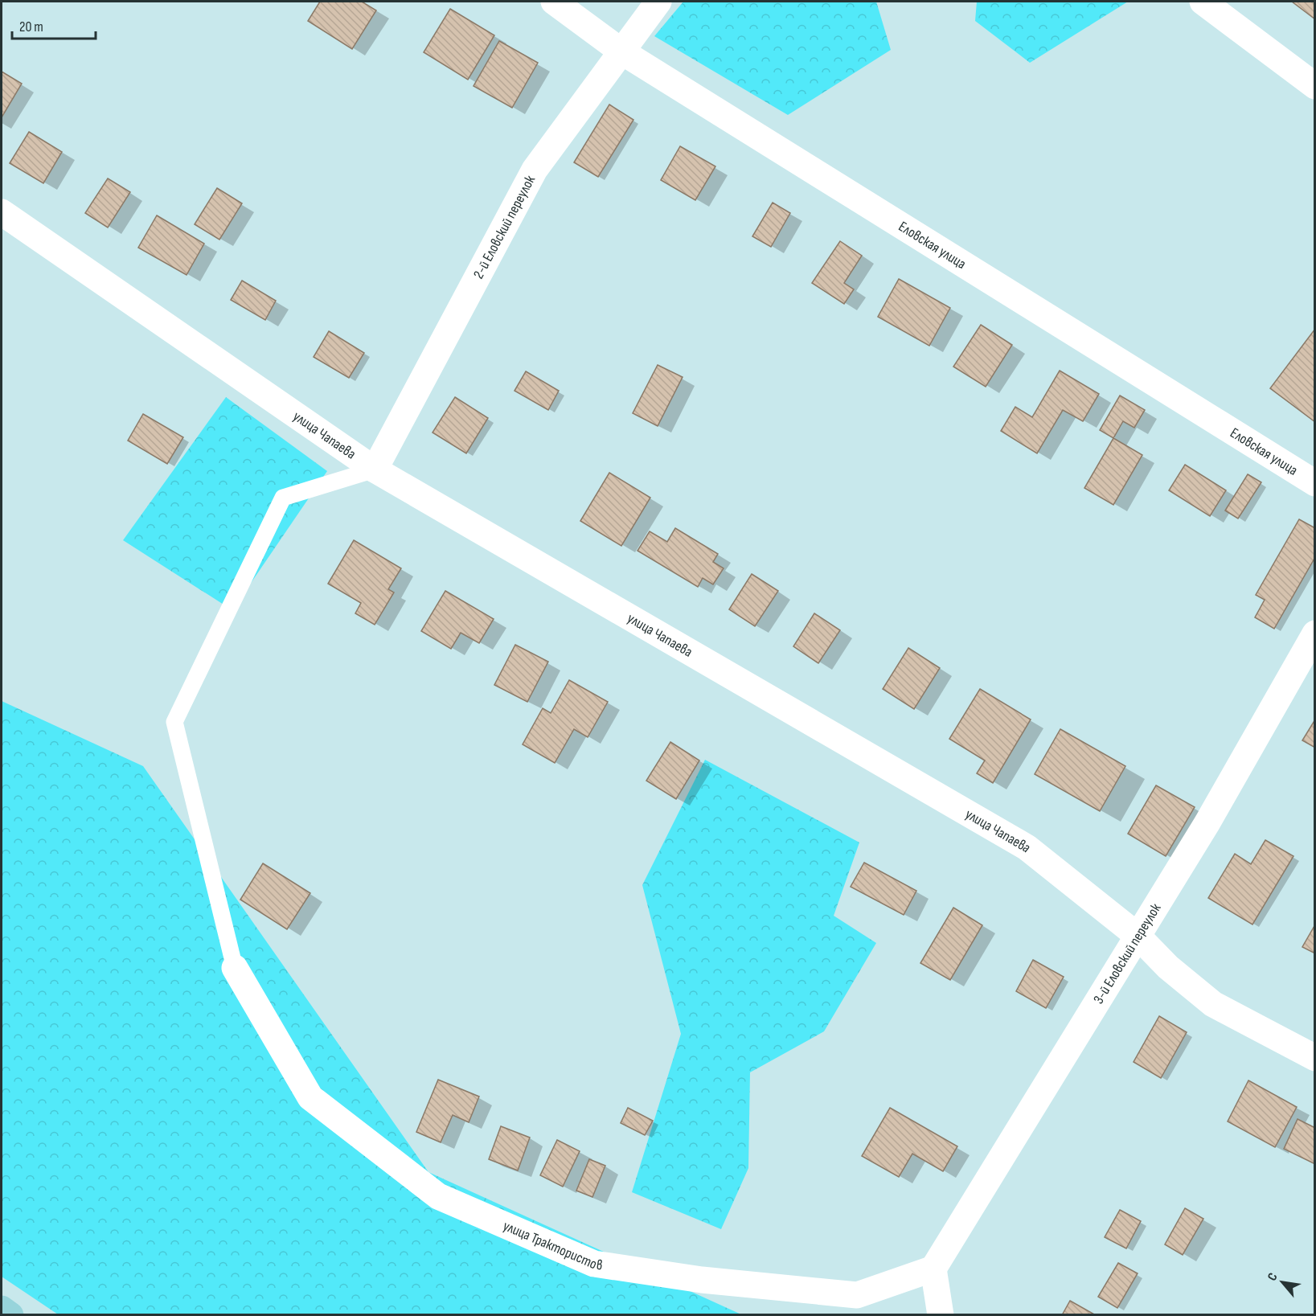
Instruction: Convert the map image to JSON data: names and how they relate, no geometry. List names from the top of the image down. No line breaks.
{"streets":{"street":["2-й Еловский переулок","Еловская улица","улица Чапаева","3-й Еловский переулок","улица Трактористов"]},"crossings":[["2-й Еловский переулок","Еловская улица"],["2-й Еловский переулок","улица Чапаева"],["улица Чапаева","3-й Еловский переулок"],["3-й Еловский переулок","улица Трактористов"]],"scale_bar":"20 m","north":"top left"}
